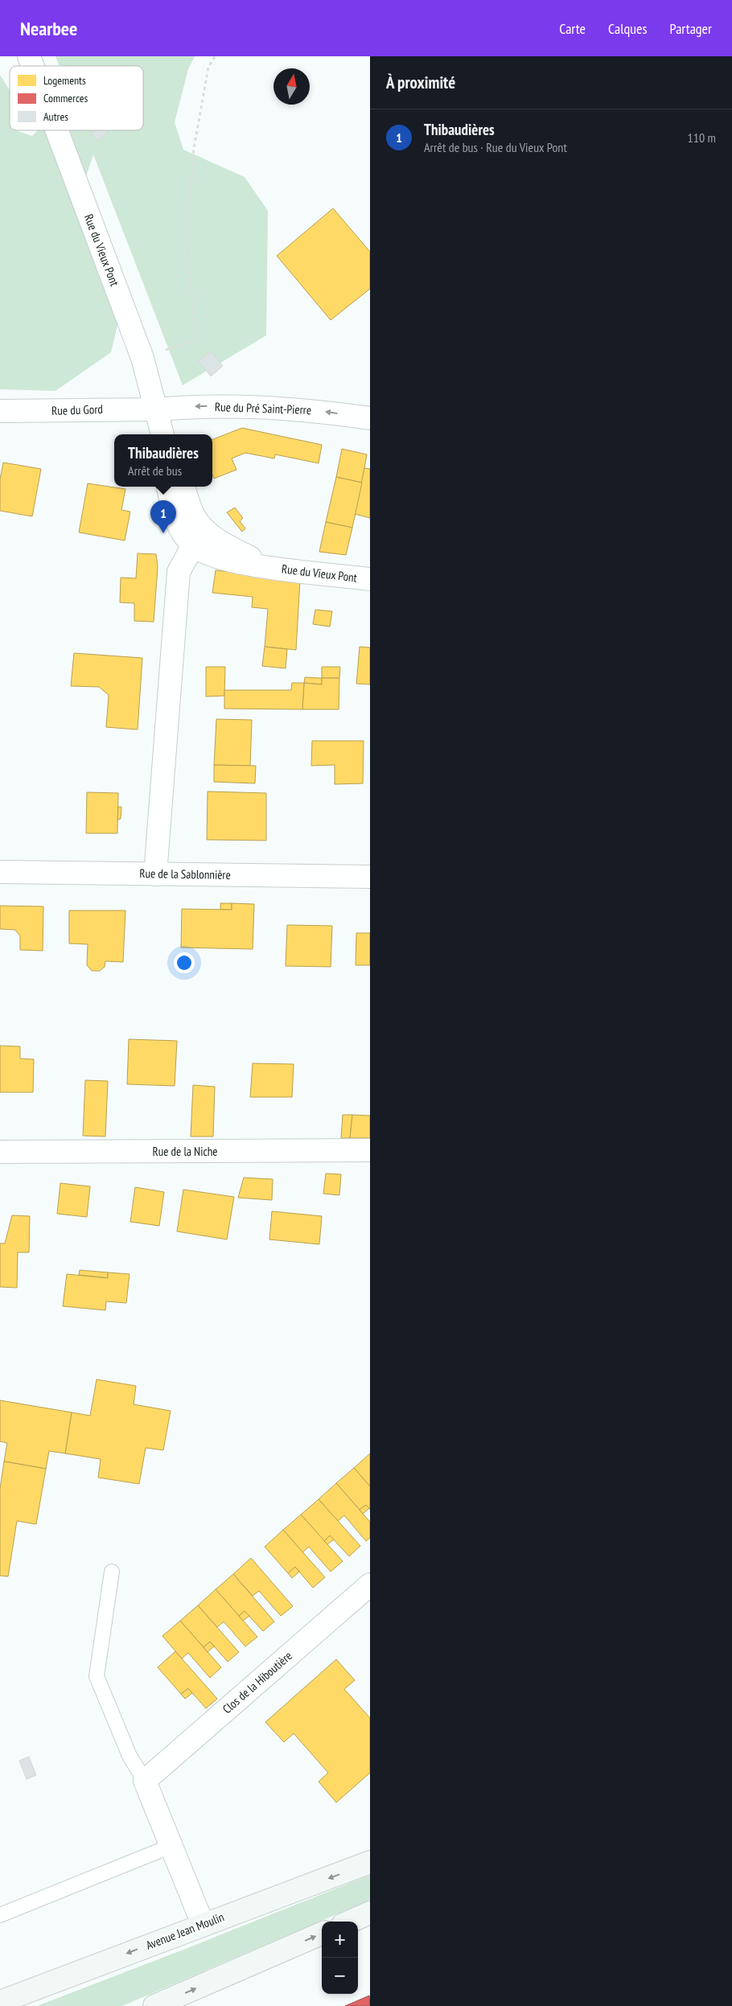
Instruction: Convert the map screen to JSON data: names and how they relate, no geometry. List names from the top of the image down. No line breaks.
{"streets":{"main road":["Avenue Jean Moulin"],"street":["Rue du Vieux Pont","Rue du Pré Saint-Pierre","Rue du Gord","Rue de la Sablonnière","Rue de la Niche","Clos de la Hiboutière"]},"crossings":[["Rue du Vieux Pont","Rue du Pré Saint-Pierre"],["Rue du Vieux Pont","Rue du Gord"],["Rue du Pré Saint-Pierre","Rue du Gord"]],"one_way":["Rue du Pré Saint-Pierre"],"legend":["Logements","Commerces","Autres"],"north":"top","page":{"header":"Nearbee","nav":["Carte","Calques","Partager"],"heading":"À proximité","list":[{"mark":"1","name":"Thibaudières","note":"Arrêt de bus · Rue du Vieux Pont","value":"110 m"}],"popup":["Thibaudières","Arrêt de bus"],"pins":"1","map_buttons":["+","−"]}}
